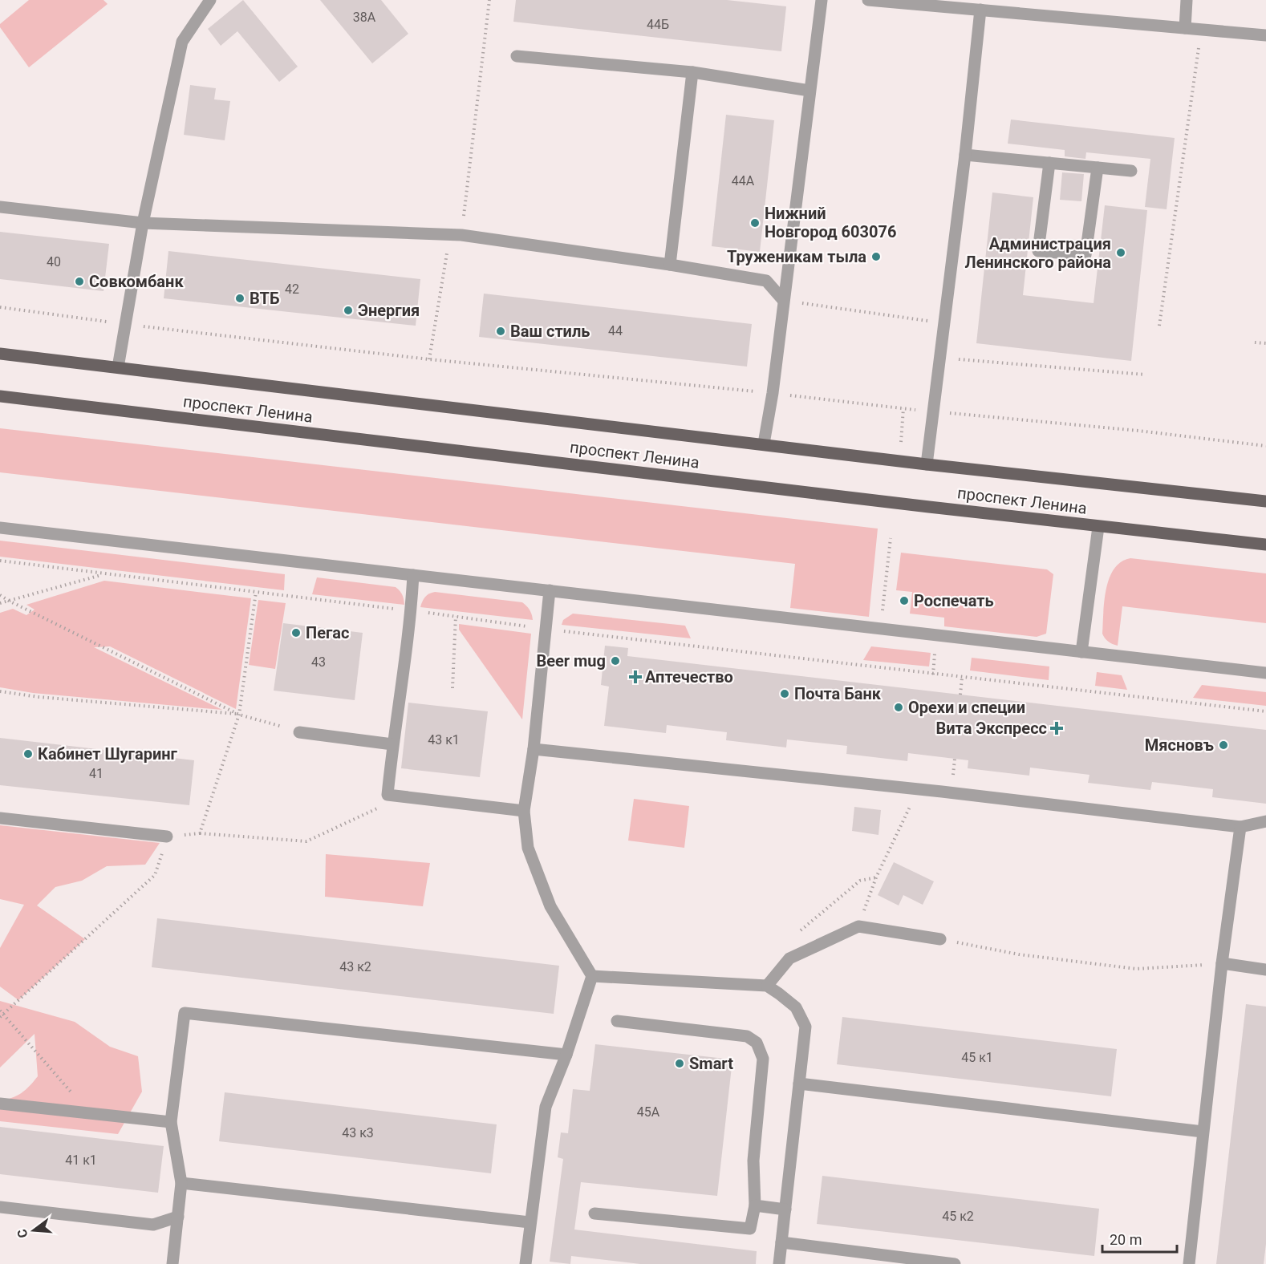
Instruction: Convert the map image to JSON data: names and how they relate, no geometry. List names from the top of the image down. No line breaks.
{"streets":{"main road":["проспект Ленина"]},"places":{"other":["Нижний Новгород 603076","Администрация Ленинского района","Труженикам тыла","Совкомбанк","ВТБ","Энергия","Ваш стиль","Роспечать","Пегас","Beer mug","Почта Банк","Орехи и специи","Мясновъ","Кабинет Шугаринг","Smart"],"health":["Аптечество","Вита Экспресс"]},"house_numbers":["38А","44Б","44А","40","42","44","43","43 к1","41","43 к2","45 к1","45А","43 к3","41 к1","45 к2"],"scale_bar":"20 m","north":"left"}
